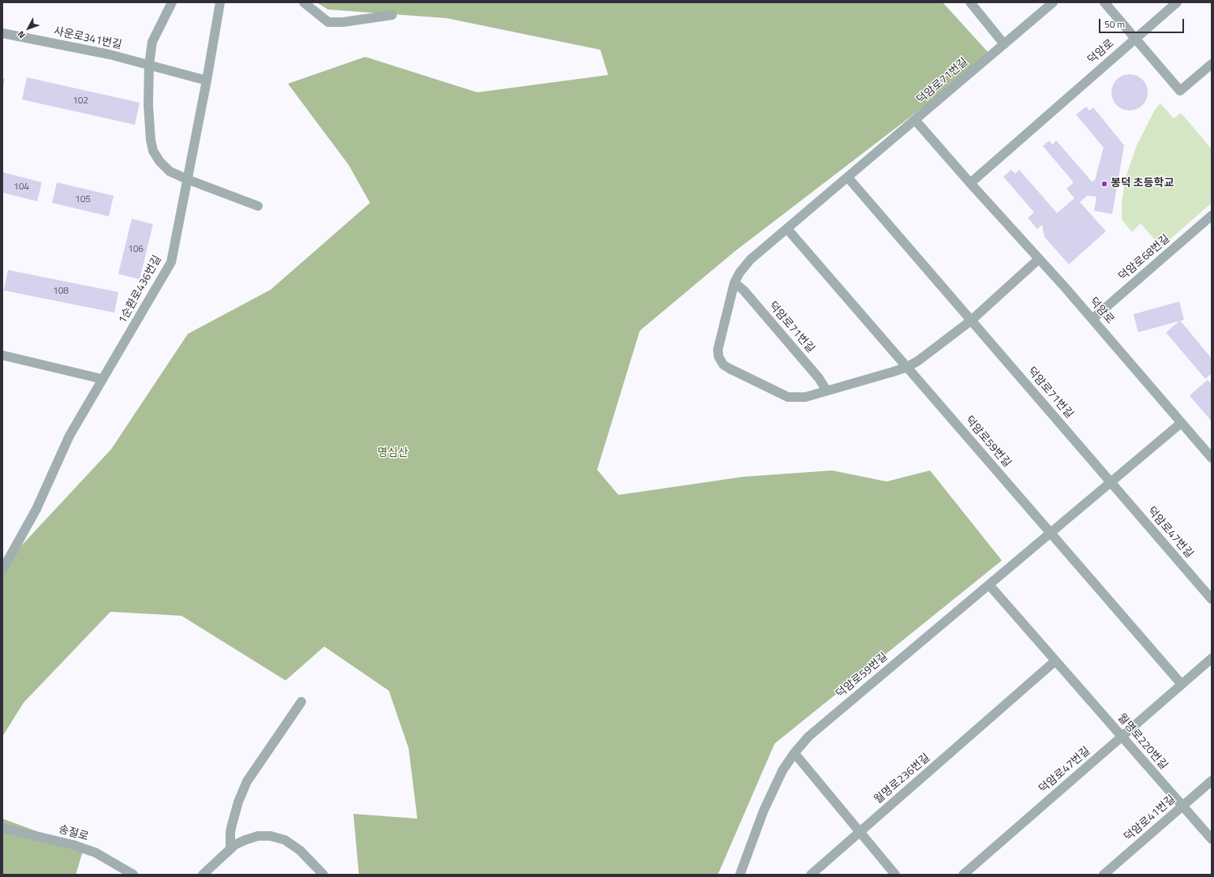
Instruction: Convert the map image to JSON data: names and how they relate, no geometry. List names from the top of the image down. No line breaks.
{"streets":{"street":["사운로341번길","덕암로","덕암로71번길","덕암로68번길","1순환로436번길","덕암로59번길","덕암로47번길","월명로220번길","월명로236번길","덕암로41번길","송절로"]},"crossings":[["덕암로","덕암로71번길"],["덕암로","덕암로68번길"],["덕암로","덕암로59번길"],["덕암로71번길","덕암로59번길"],["덕암로71번길","덕암로47번길"],["덕암로59번길","덕암로47번길"],["덕암로59번길","월명로220번길"],["덕암로47번길","월명로220번길"],["월명로220번길","월명로236번길"],["월명로220번길","덕암로41번길"]],"parks":["명심산"],"places":["봉덕 초등학교"],"house_numbers":["102","104","105","106","108"],"scale_bar":"50 m","north":"bottom left"}
